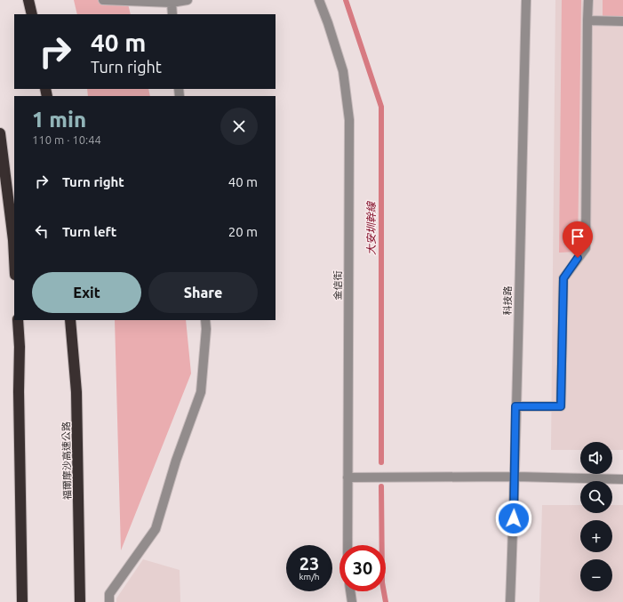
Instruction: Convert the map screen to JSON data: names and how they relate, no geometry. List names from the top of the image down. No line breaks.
{"streets":{"highway":["福爾摩沙高速公路"],"street":["金信街","科技路"]},"water":["大安圳幹線"],"page":{"turn":["40 m","Turn right"],"heading":["1 min","110 m · 10:44"],"list":[{"name":"Turn right","value":"40 m"},{"name":"Turn left","value":"20 m"}],"buttons":["Exit","Share"],"map_buttons":["+","−"],"speed":"23 km/h","limit":"30"}}
